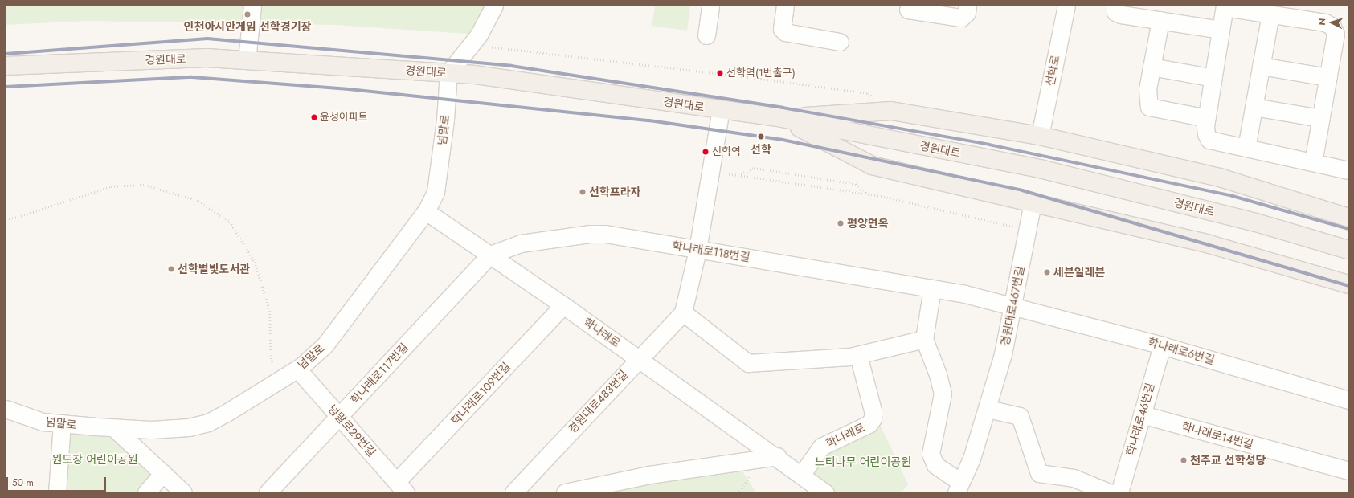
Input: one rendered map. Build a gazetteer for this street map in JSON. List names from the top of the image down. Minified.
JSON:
{"streets":{"main road":["경원대로"],"street":["선학로","넘말로","학나래로118번길","경원대로467번길","학나래로","학나래로6번길","학나래로117번길","학나래로109번길","경원대로483번길","학나래로46번길","넘말로29번길","학나래로14번길"]},"crossings":[["경원대로","넘말로"],["넘말로","학나래로"],["넘말로","넘말로29번길"],["학나래로118번길","경원대로467번길"],["학나래로118번길","학나래로"],["학나래로118번길","학나래로6번길"],["학나래로118번길","학나래로117번길"],["경원대로467번길","학나래로6번길"],["학나래로","학나래로117번길"],["학나래로","학나래로109번길"],["학나래로","경원대로483번길"],["학나래로6번길","학나래로46번길"],["학나래로117번길","넘말로29번길"],["학나래로109번길","넘말로29번길"],["학나래로46번길","학나래로14번길"]],"parks":["원도장 어린이공원","느티나무 어린이공원"],"places":["인천아시안게임 선학경기장","선학역(1번출구)","윤성아파트","선학","선학역","선학프라자","평양면옥","선학별빛도서관","세븐일레븐","천주교 선학성당"],"scale_bar":"50 m","north":"left"}
